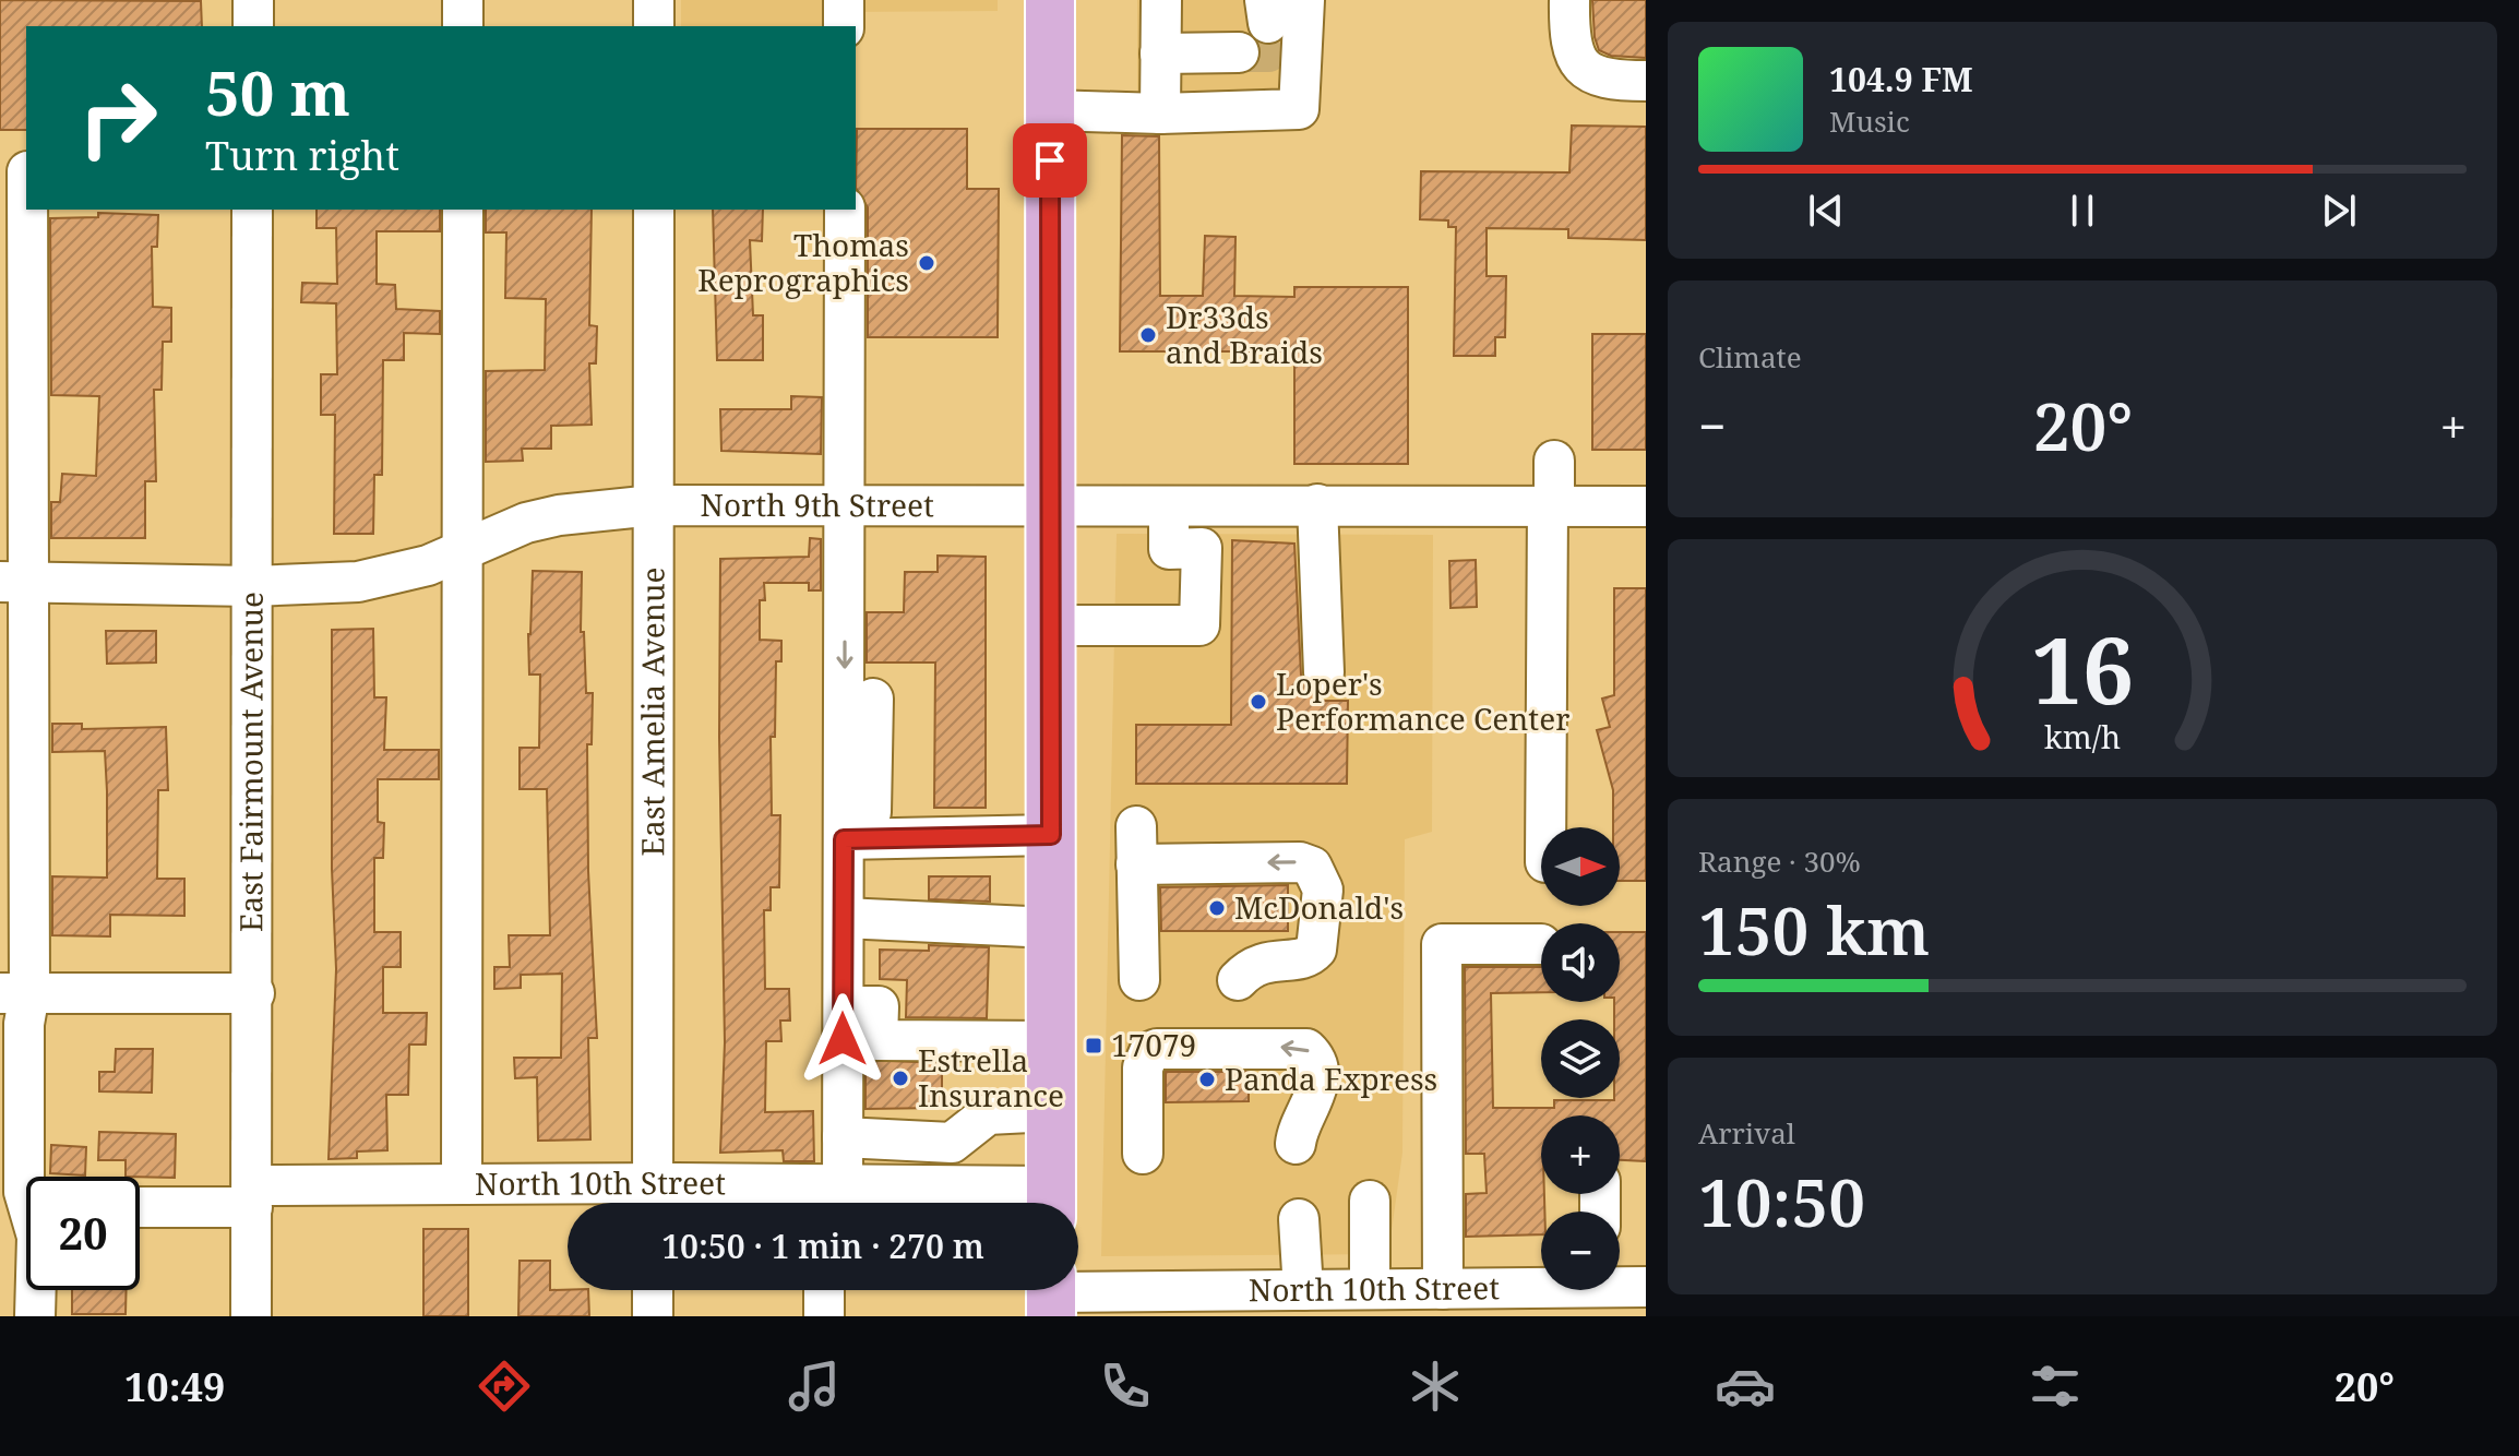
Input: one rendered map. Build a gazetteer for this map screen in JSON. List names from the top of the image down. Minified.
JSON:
{"streets":{"street":["North 9th Street","East Amelia Avenue","East Fairmount Avenue","North 10th Street"]},"crossings":[["North 9th Street","East Amelia Avenue"],["North 9th Street","East Fairmount Avenue"],["East Amelia Avenue","North 10th Street"],["East Fairmount Avenue","North 10th Street"]],"places":{"other":["Thomas Reprographics","Dr33ds and Braids","Loper's Performance Center","McDonald's","Estrella Insurance","Panda Express"],"transit":["17079"]},"north":"right","page":{"turn":["50 m","Turn right"],"song":["104.9 FM","Music"],"tile":["Climate",["Range · 30%","150 km"],["Arrival","10:50"]],"heat":["−","20°","+"],"map_buttons":["+","−"],"limit":"20","trip":"10:50 · 1 min · 270 m","tabs":["10:49","20°"],"gauge":["16","km/h"]}}
